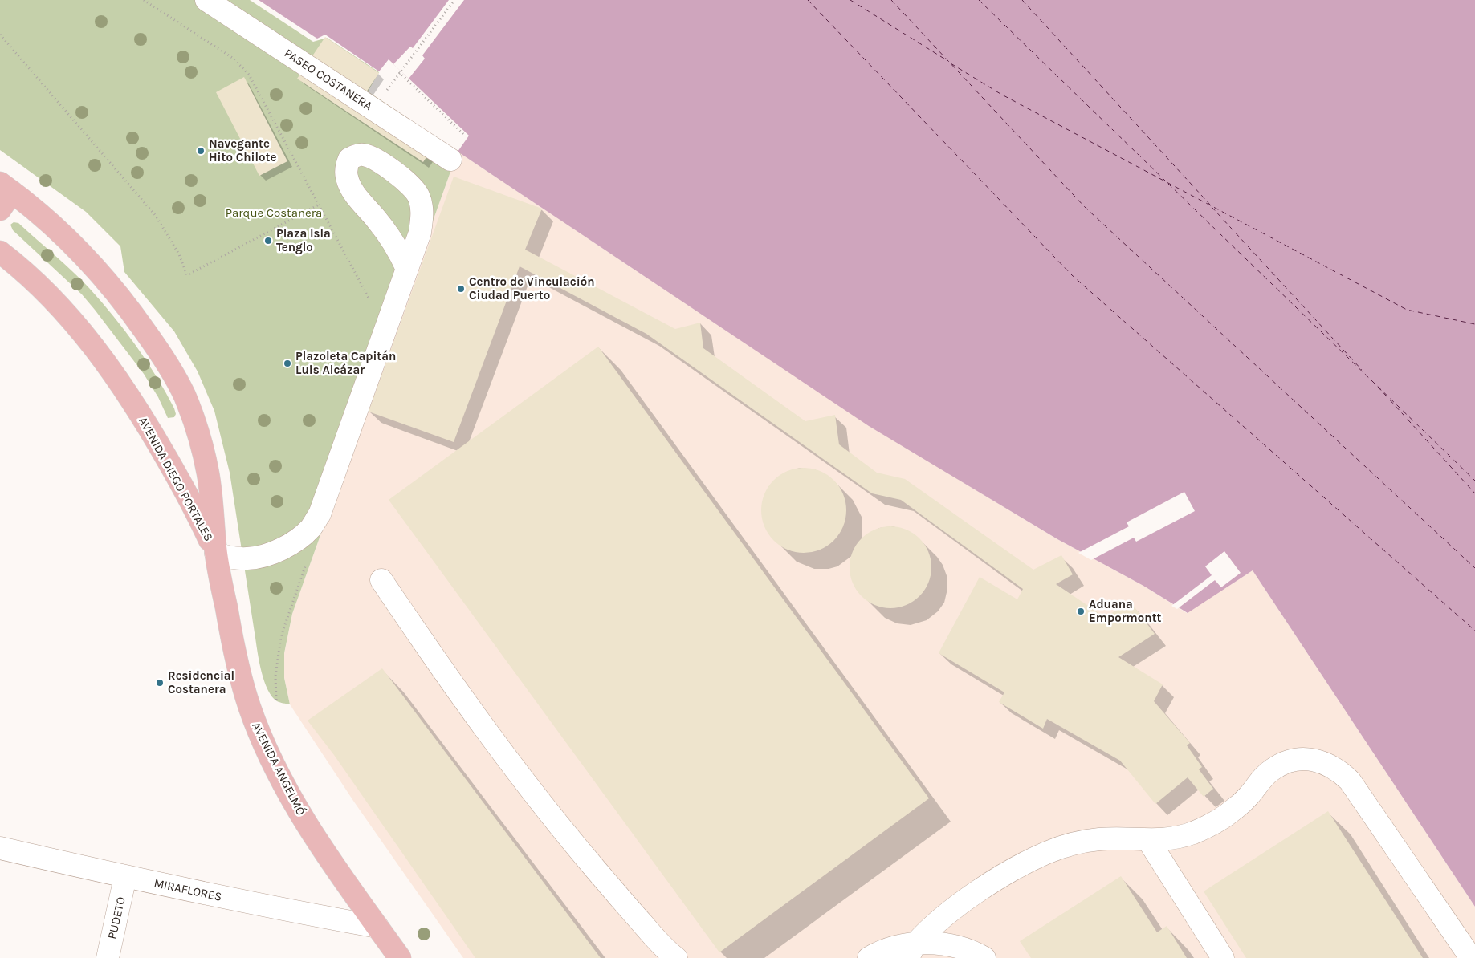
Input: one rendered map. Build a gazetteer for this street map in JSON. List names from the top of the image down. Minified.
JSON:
{"streets":{"main road":["AVENIDA DIEGO PORTALES","AVENIDA ANGELMÓ"],"street":["PASEO COSTANERA","MIRAFLORES","PUDETO"]},"crossings":[["AVENIDA DIEGO PORTALES","AVENIDA ANGELMÓ"],["AVENIDA ANGELMÓ","MIRAFLORES"],["MIRAFLORES","PUDETO"]],"parks":["Parque Costanera"],"places":["Navegante Hito Chilote","Plaza Isla Tenglo","Centro de Vinculación Ciudad Puerto","Plazoleta Capitán Luis Alcázar","Aduana Empormontt","Residencial Costanera"]}
